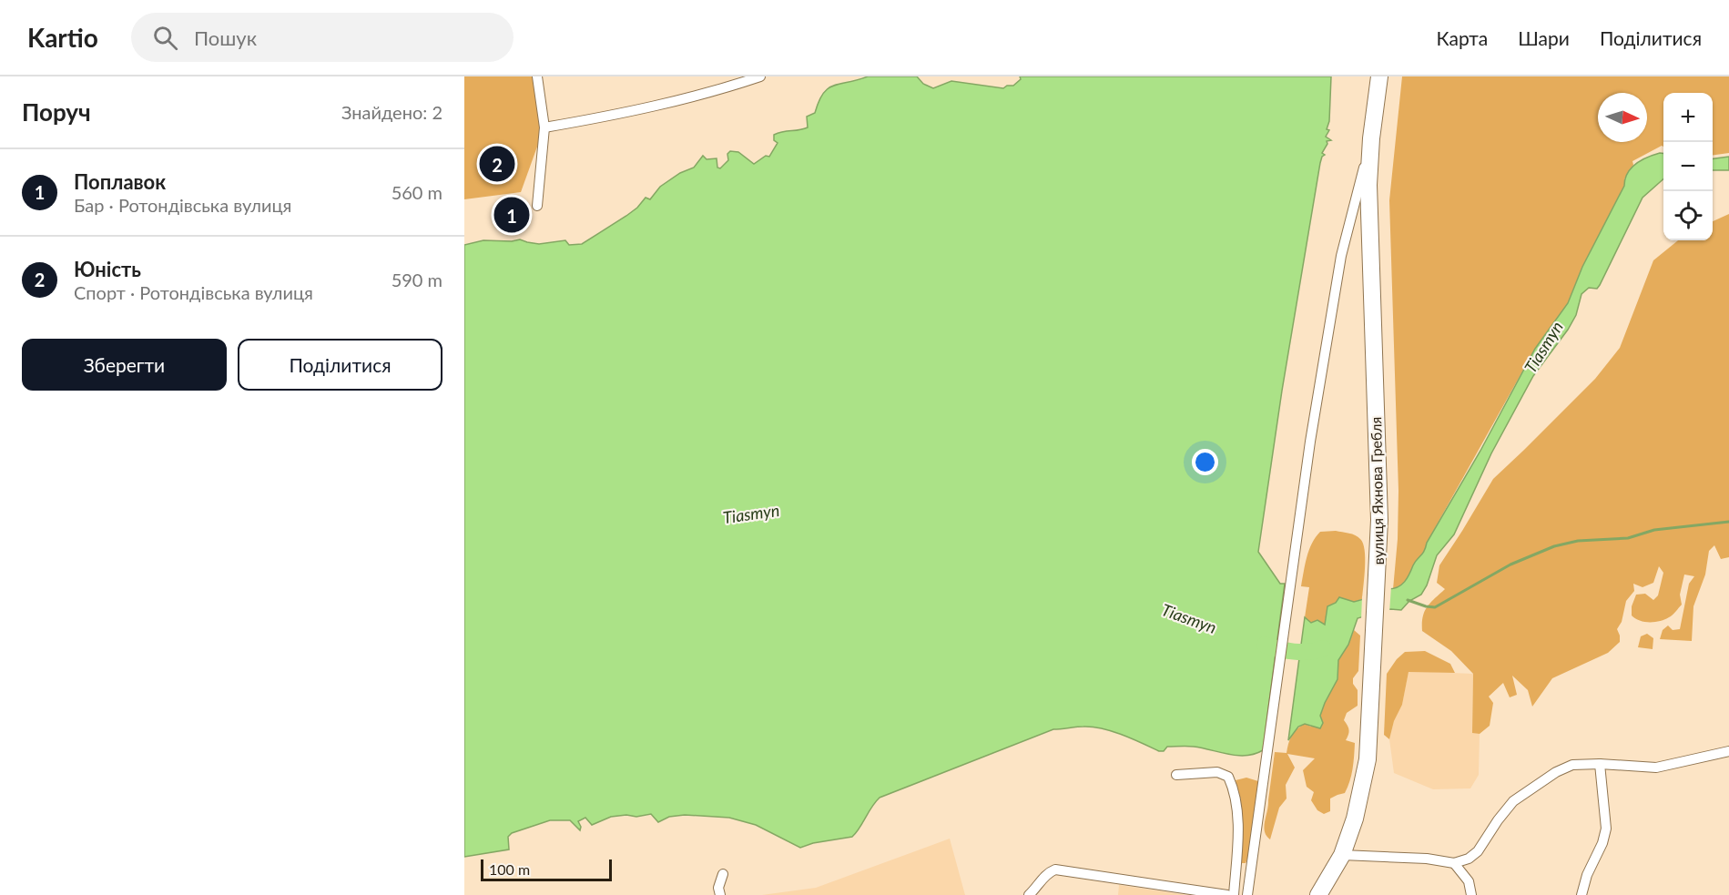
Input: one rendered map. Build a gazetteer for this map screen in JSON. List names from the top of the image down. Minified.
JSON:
{"streets":{"main road":["вулиця Яхнова Гребля"]},"water":["Tiasmyn"],"scale_bar":"100 m","north":"right","page":{"header":"Kartio","search":"Пошук","nav":["Карта","Шари","Поділитися"],"heading":["Поруч","Знайдено: 2"],"map_buttons":["+","−"],"pins":["2","1"],"list":[{"mark":"1","name":"Поплавок","note":"Бар · Ротондівська вулиця","value":"560 m"},{"mark":"2","name":"Юність","note":"Спорт · Ротондівська вулиця","value":"590 m"}],"buttons":["Зберегти","Поділитися"],"scale":"100 m"}}
